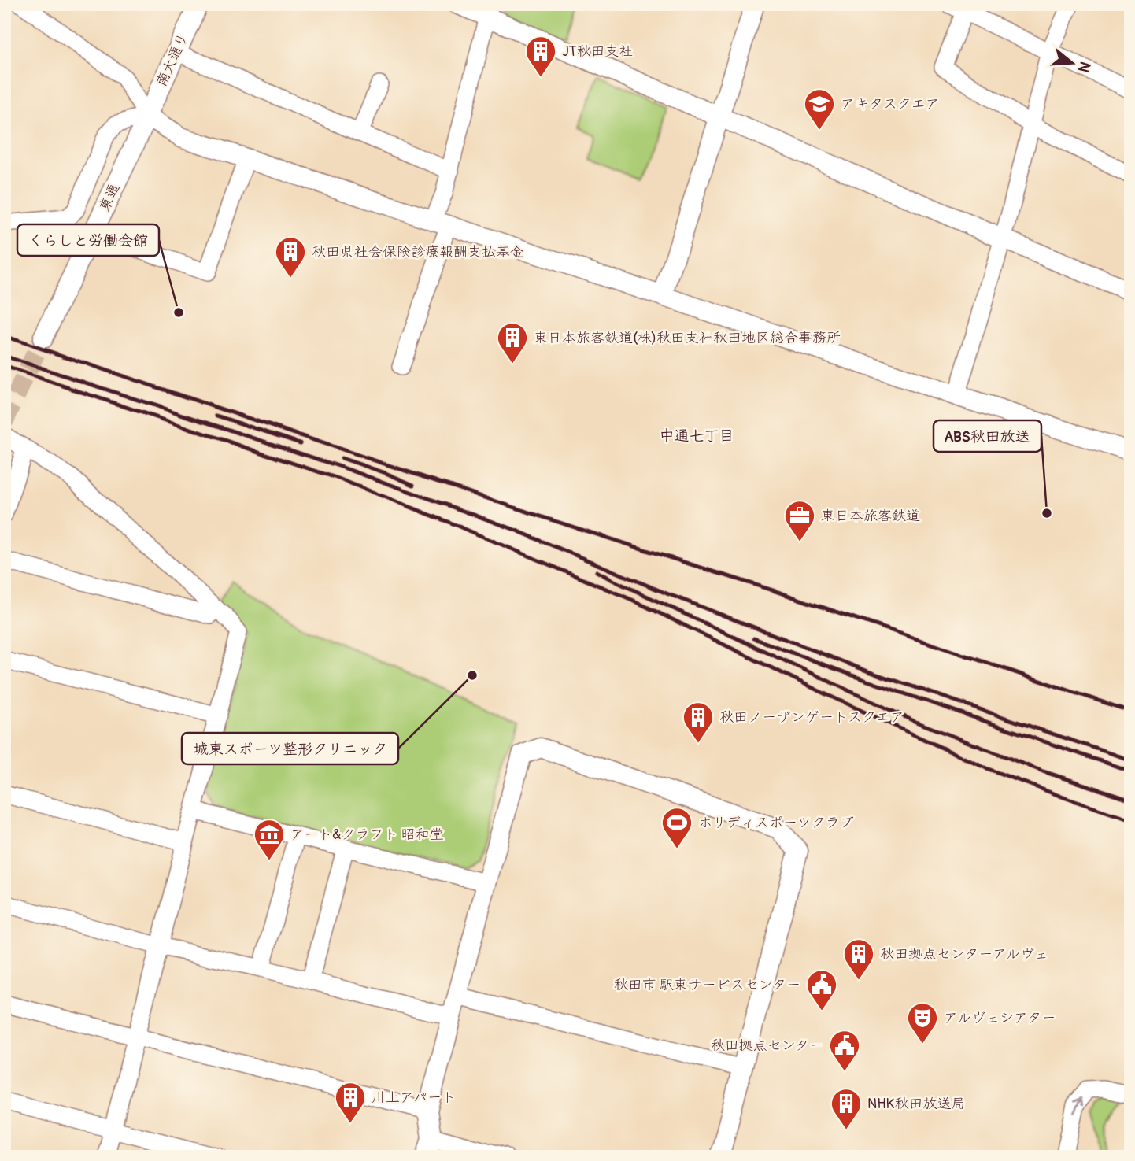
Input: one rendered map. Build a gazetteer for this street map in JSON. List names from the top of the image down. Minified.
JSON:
{"streets":{"street":["南大通り","東通"]},"crossings":[["南大通り","東通"]],"districts":["中通七丁目"],"places":{"building":["JT秋田支社","秋田県社会保険診療報酬支払基金","東日本旅客鉄道(株)秋田支社秋田地区総合事務所","秋田ノーザンゲートスクエア","秋田拠点センターアルヴェ","川上アパート","NHK秋田放送局"],"school or university":["アキタスクエア"],"other":["くらしと労働会館","ABS秋田放送","城東スポーツ整形クリニック"],"office":["東日本旅客鉄道"],"sports":["ホリディスポーツクラブ"],"museum":["アート&クラフト 昭和堂"],"public building":["秋田市 駅東サービスセンター","秋田拠点センター"],"theatre":["アルヴェシアター"]},"north":"right"}
